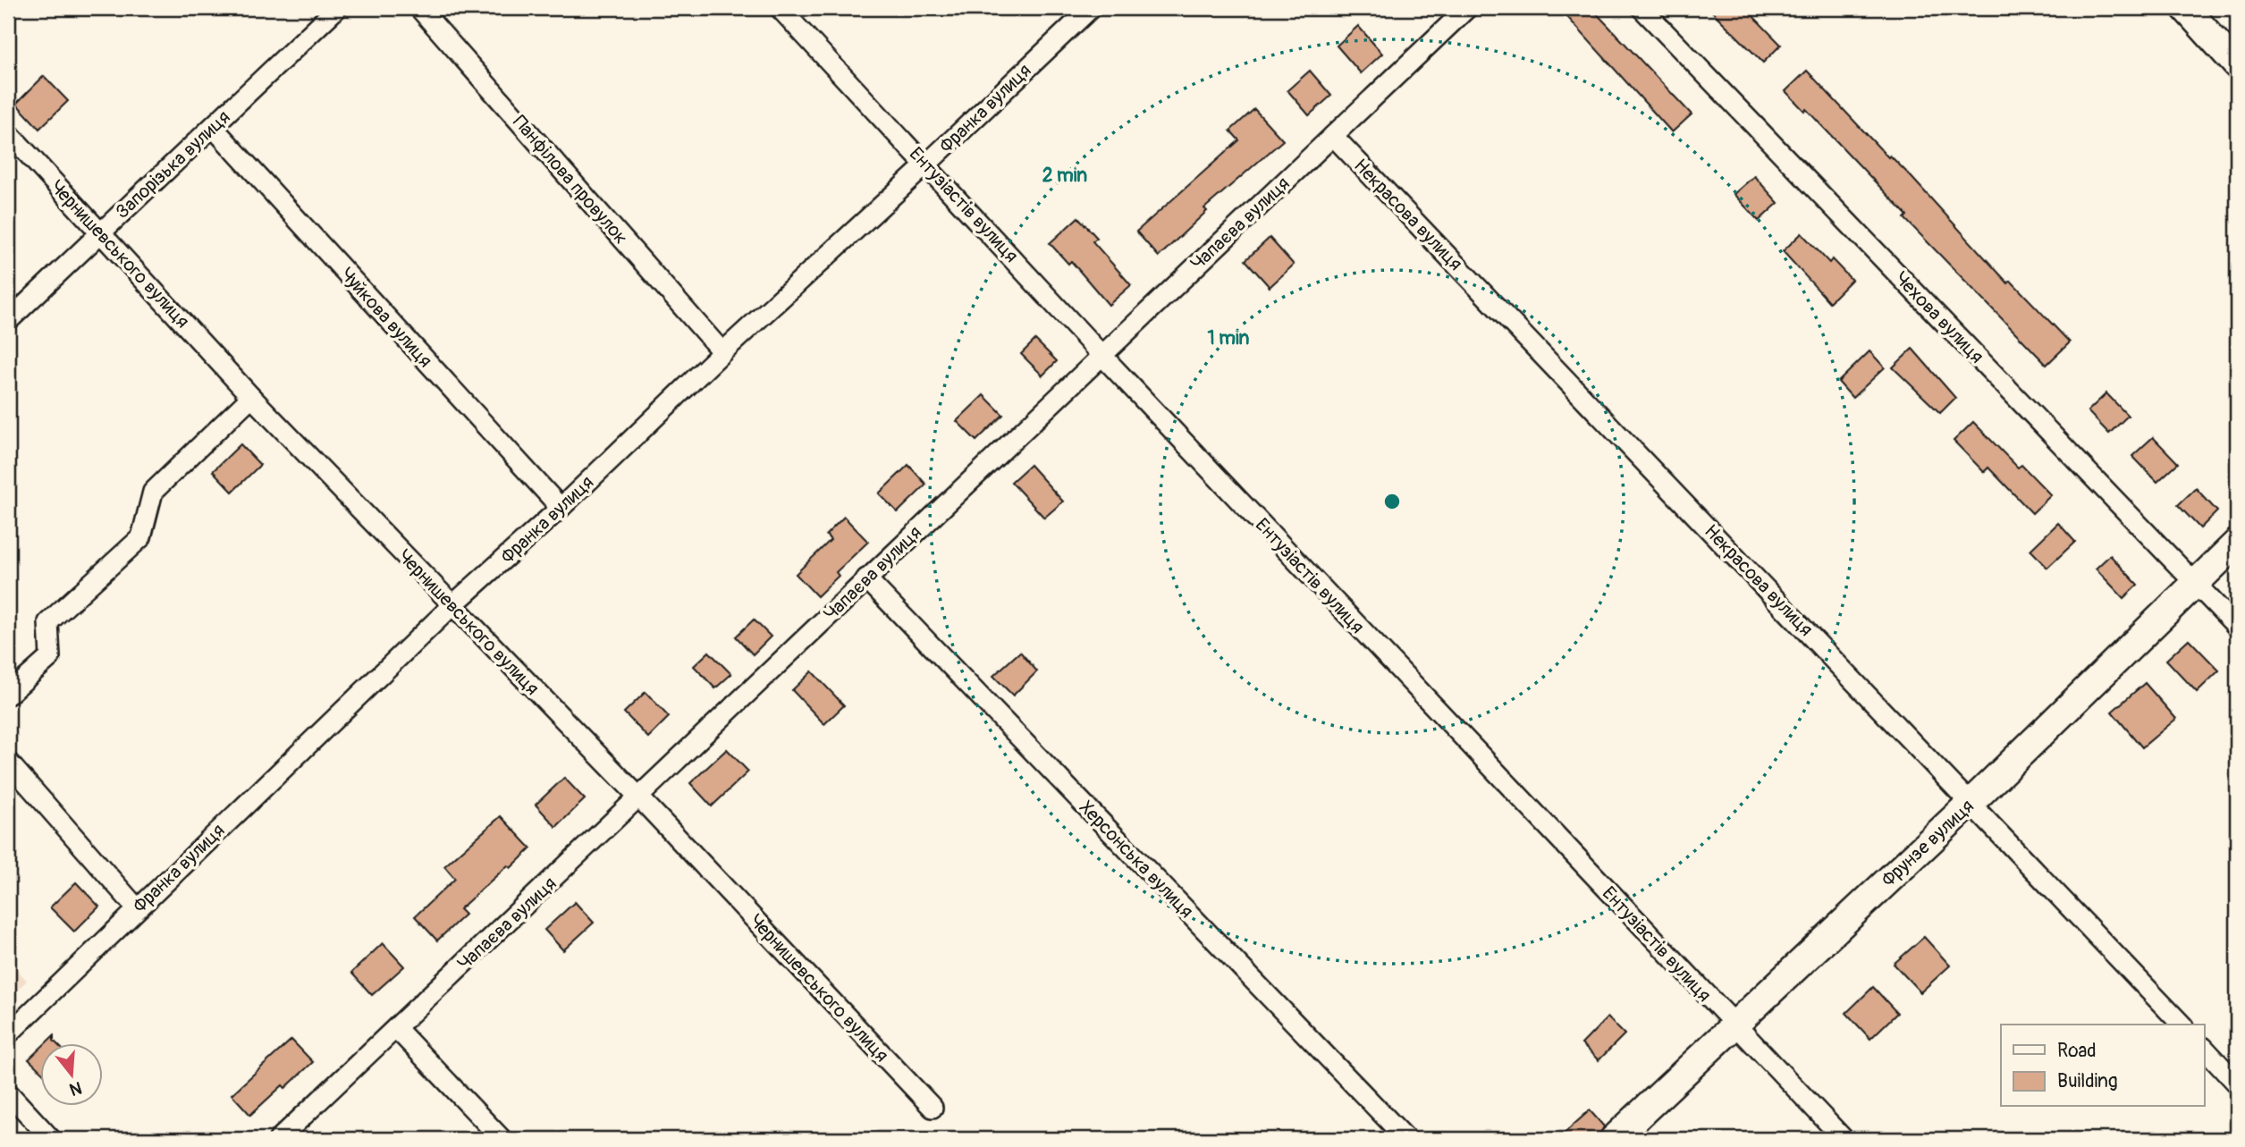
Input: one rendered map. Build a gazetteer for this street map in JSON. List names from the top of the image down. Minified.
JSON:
{"streets":{"street":["Франка вулиця","Запорізька вулиця","Панфілова провулок","Ентузіастів вулиця","Некрасова вулиця","Чапаєва вулиця","Чернишевського вулиця","Чуйкова вулиця","Чехова вулиця","Фрунзе вулиця","Херсонська вулиця"]},"crossings":[["Франка вулиця","Панфілова провулок"],["Франка вулиця","Ентузіастів вулиця"],["Франка вулиця","Чернишевського вулиця"],["Франка вулиця","Чуйкова вулиця"],["Запорізька вулиця","Чернишевського вулиця"],["Запорізька вулиця","Чуйкова вулиця"],["Ентузіастів вулиця","Чапаєва вулиця"],["Ентузіастів вулиця","Фрунзе вулиця"],["Некрасова вулиця","Чапаєва вулиця"],["Некрасова вулиця","Фрунзе вулиця"],["Чапаєва вулиця","Чернишевського вулиця"],["Чапаєва вулиця","Херсонська вулиця"],["Чехова вулиця","Фрунзе вулиця"]],"legend":["Road","Building"],"north":"bottom","rings":["2 min","1 min"]}
